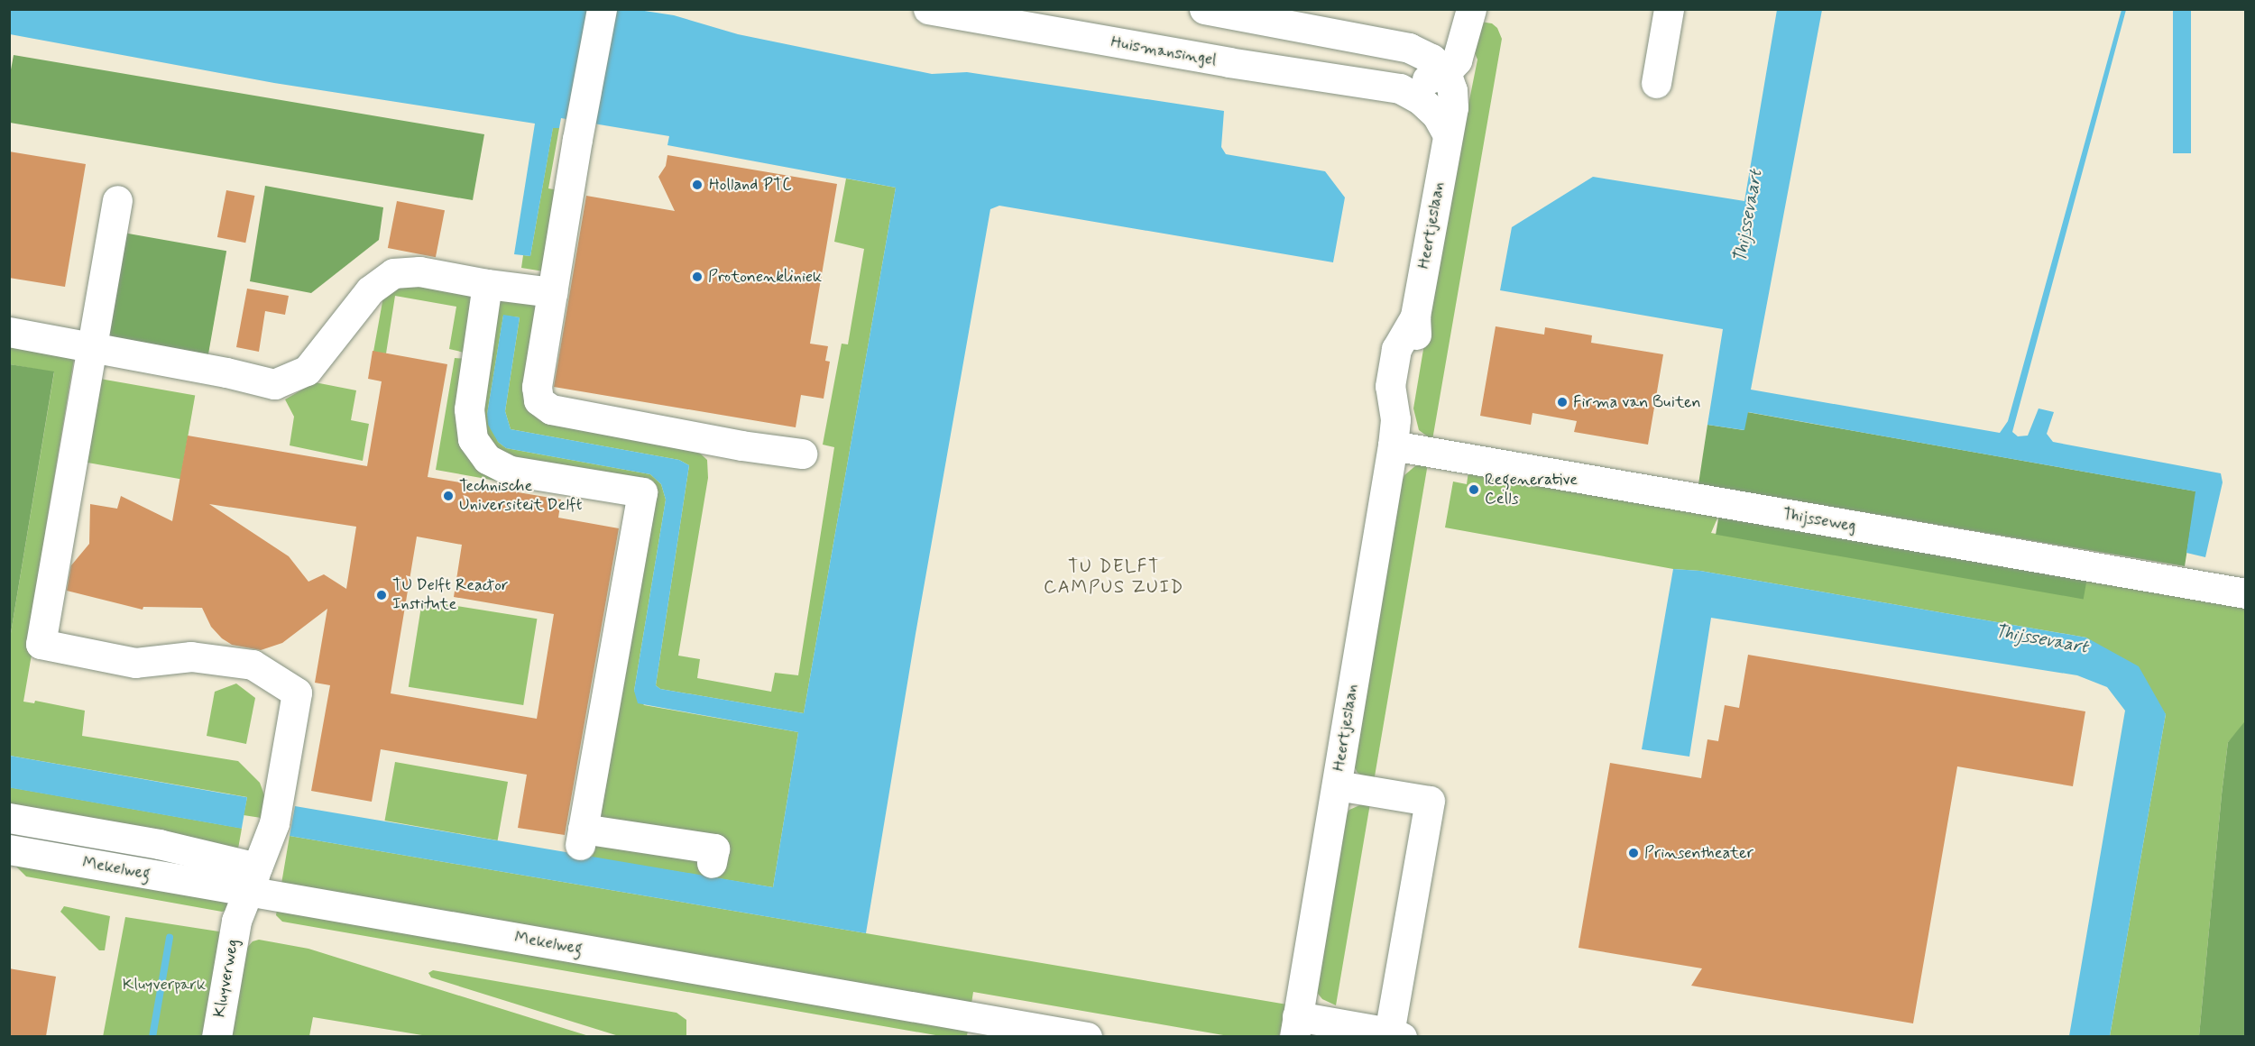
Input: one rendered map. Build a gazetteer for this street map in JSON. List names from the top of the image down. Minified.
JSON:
{"streets":{"street":["Huismansingel","Heertjeslaan","Thijsseweg","Mekelweg","Kluyverweg"]},"crossings":[["Heertjeslaan","Thijsseweg"],["Mekelweg","Kluyverweg"]],"districts":["TU DELFT CAMPUS ZUID"],"water":["Thijssevaart"],"parks":["Kluyverpark"],"places":["Holland PTC","Protonenkliniek","Firma van Buiten","Regenerative Cells","Technische Universiteit Delft","TU Delft Reactor Institute","Prinsentheater"]}
